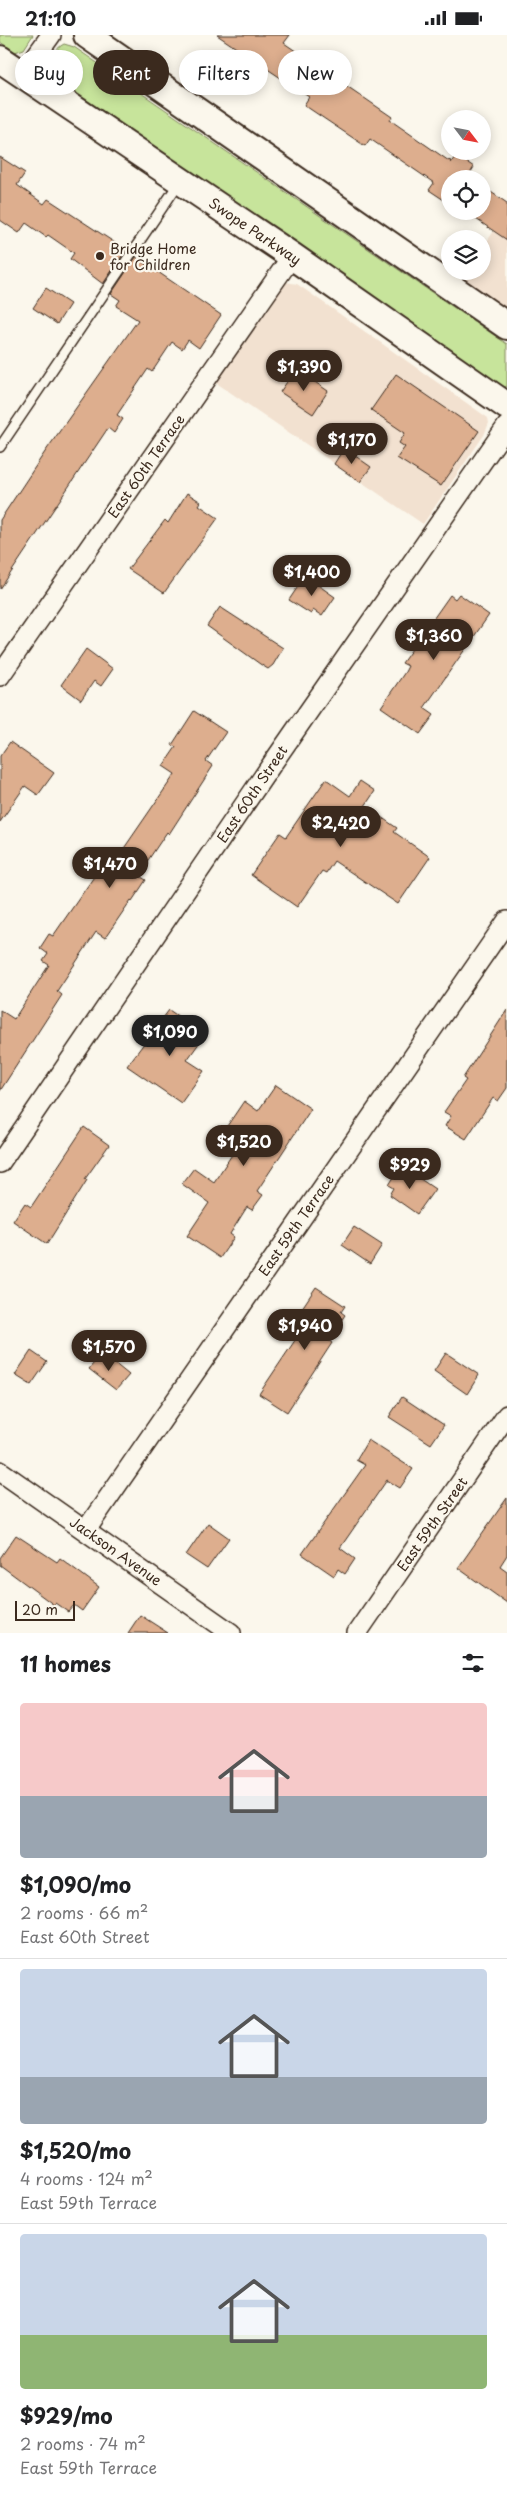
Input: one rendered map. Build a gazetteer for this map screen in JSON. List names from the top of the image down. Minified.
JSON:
{"streets":{"main road":["Swope Parkway"],"street":["East 60th Terrace","East 60th Street","East 59th Terrace","East 59th Street","Jackson Avenue"]},"crossings":[["Swope Parkway","East 60th Terrace"],["East 59th Terrace","Jackson Avenue"]],"places":["Bridge Home for Children"],"scale_bar":"20 m","north":"bottom right","page":{"status":"21:10","chip":["Buy","Rent","Filters","New"],"price":["$1,390","$1,170","$1,400","$1,360","$2,420","$1,470","$1,090","$1,520","$929","$1,940","$1,570"],"scale":"20 m","heading":"11 homes","list":[{"name":"$1,090/mo","note":"2 rooms · 66 m² · East 60th Street"},{"name":"$1,520/mo","note":"4 rooms · 124 m² · East 59th Terrace"},{"name":"$929/mo","note":"2 rooms · 74 m² · East 59th Terrace"}]}}
